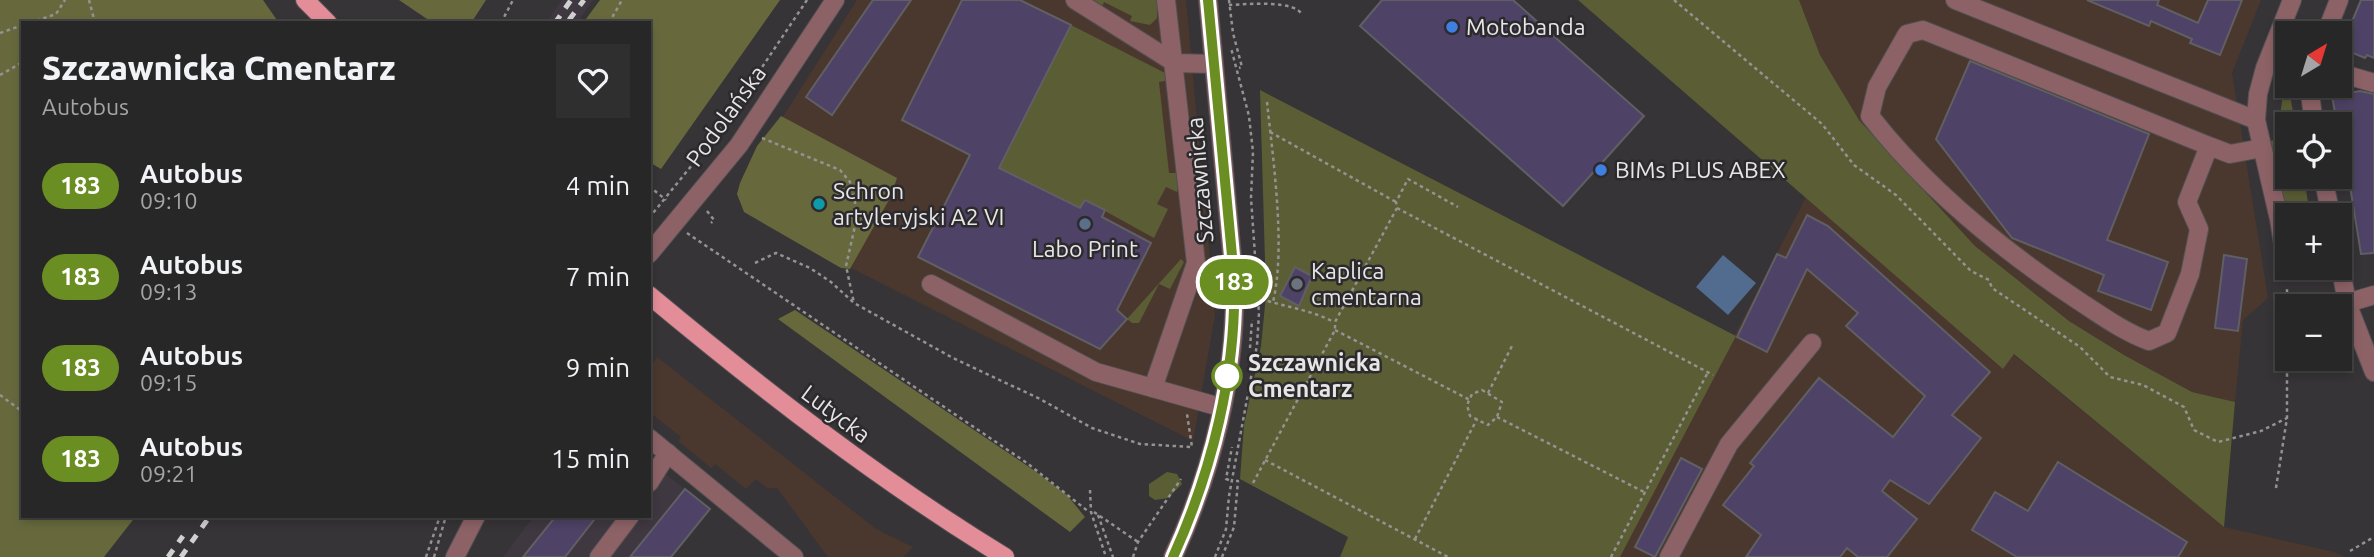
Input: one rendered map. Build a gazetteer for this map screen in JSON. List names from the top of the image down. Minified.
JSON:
{"streets":{"main road":["Lutycka"],"street":["Podolańska","Szczawnicka"]},"places":["Motobanda","BIMs PLUS ABEX","Schron artyleryjski A2 VI","Labo Print","Kaplica cmentarna","Szczawnicka Cmentarz"],"lines":["bus line 183"],"north":"top right","page":{"on_map":"183","map_buttons":["+","−"],"heading":["Szczawnicka Cmentarz","Autobus"],"list":[{"mark":"183","name":"Autobus","note":"09:10","value":"4 min"},{"mark":"183","name":"Autobus","note":"09:13","value":"7 min"},{"mark":"183","name":"Autobus","note":"09:15","value":"9 min"},{"mark":"183","name":"Autobus","note":"09:21","value":"15 min"}]}}
